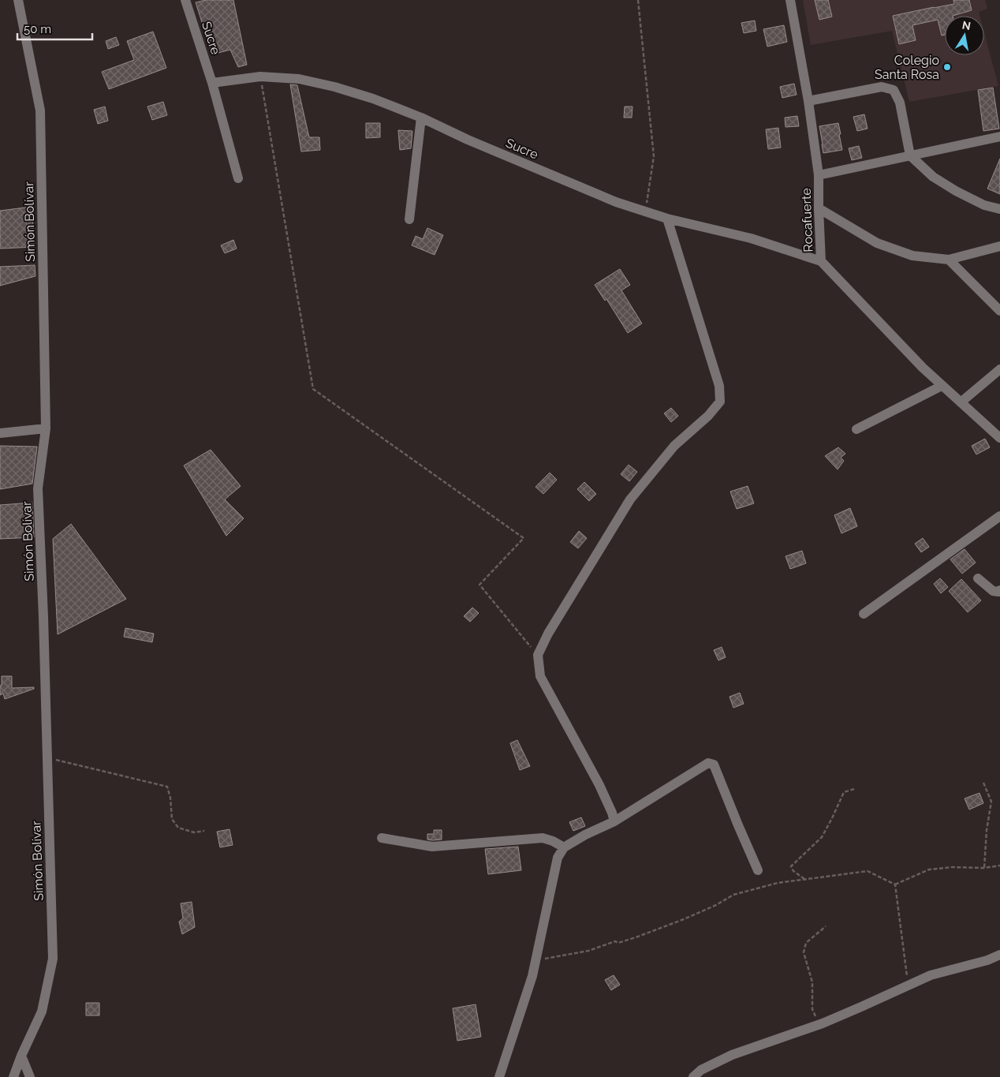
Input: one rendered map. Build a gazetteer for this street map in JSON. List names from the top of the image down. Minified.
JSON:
{"streets":{"street":["Sucre","Rocafuerte","Simón Bolívar"]},"crossings":[["Sucre","Rocafuerte"]],"places":["Colegio Santa Rosa"],"scale_bar":"50 m","north":"top"}
